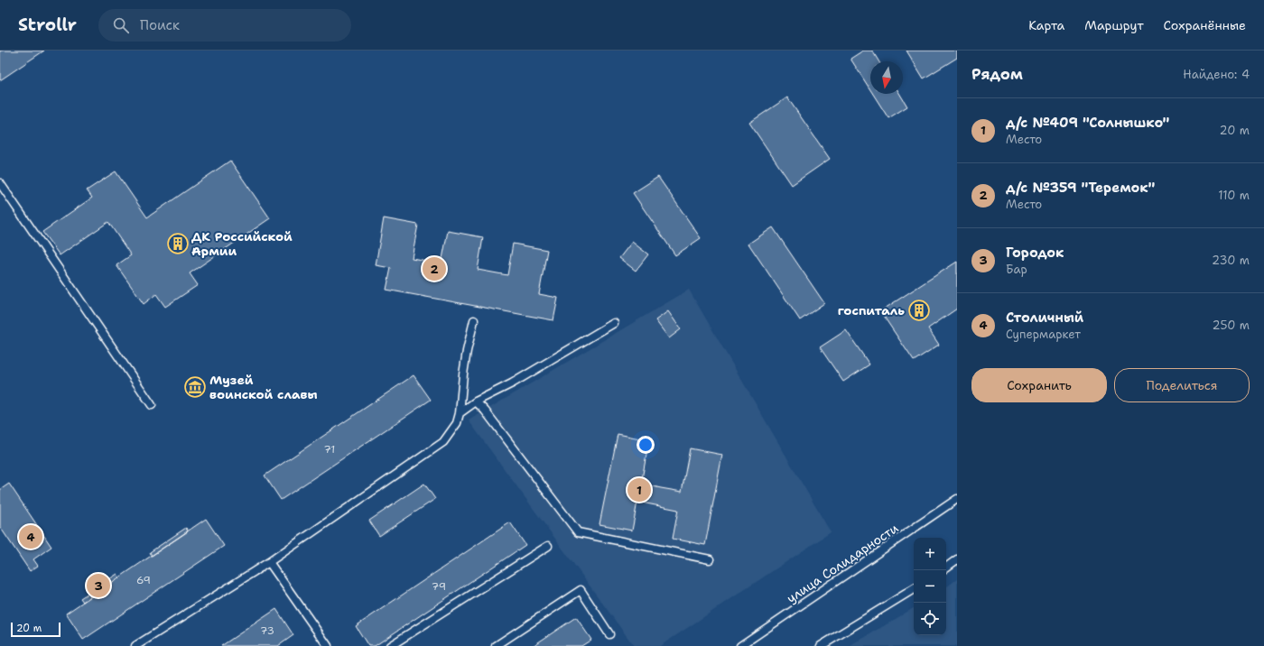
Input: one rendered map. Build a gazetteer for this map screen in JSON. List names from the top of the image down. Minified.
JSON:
{"streets":{"lane":["улица Солидарности"]},"places":{"building":["ДК Российской Армии","госпиталь"],"museum":["Музей воинской славы"]},"house_numbers":["71","69","79","73"],"scale_bar":"20 m","north":"bottom","page":{"header":"Strollr","search":"Поиск","nav":["Карта","Маршрут","Сохранённые"],"heading":["Рядом","Найдено: 4"],"list":[{"mark":"1","name":"д/с №409 \"Солнышко\"","note":"Место","value":"20 m"},{"mark":"2","name":"д/с №359 \"Теремок\"","note":"Место","value":"110 m"},{"mark":"3","name":"Городок","note":"Бар","value":"230 m"},{"mark":"4","name":"Столичный","note":"Супермаркет","value":"250 m"}],"pins":["2","1","4","3"],"buttons":["Сохранить","Поделиться"],"map_buttons":["+","−"],"scale":"20 m"}}
